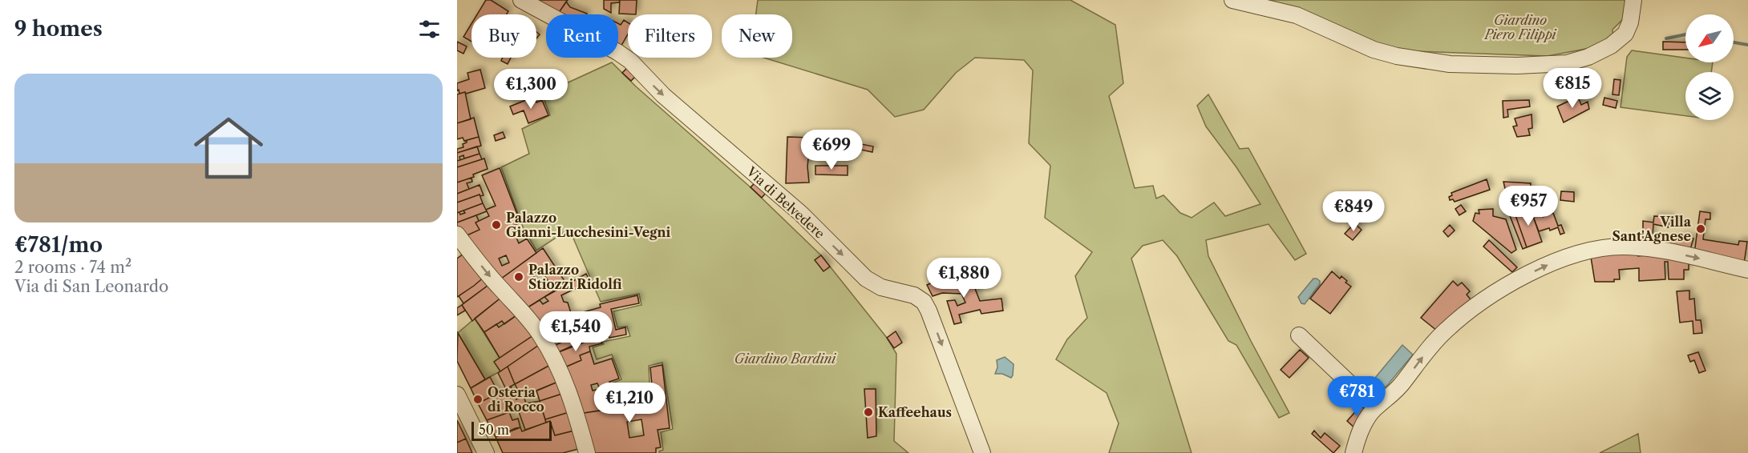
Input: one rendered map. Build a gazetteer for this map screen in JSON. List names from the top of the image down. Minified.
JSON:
{"streets":{"street":["Via di Belvedere"]},"one_way":["Via di Belvedere"],"parks":["Giardino Piero Filippi","Giardino Bardini"],"places":["Palazzo Gianni-Lucchesini-Vegni","Villa Sant'Agnese","Palazzo Stiozzi Ridolfi","Osteria di Rocco","Kaffeehaus"],"scale_bar":"50 m","north":"bottom left","page":{"heading":"9 homes","chip":["Buy","Rent","Filters","New"],"list":[{"name":"€781/mo","note":"2 rooms · 74 m² · Via di San Leonardo"}],"price":["€815","€1,300","€699","€957","€849","€1,880","€1,540","€781","€1,210"],"scale":"50 m"}}
